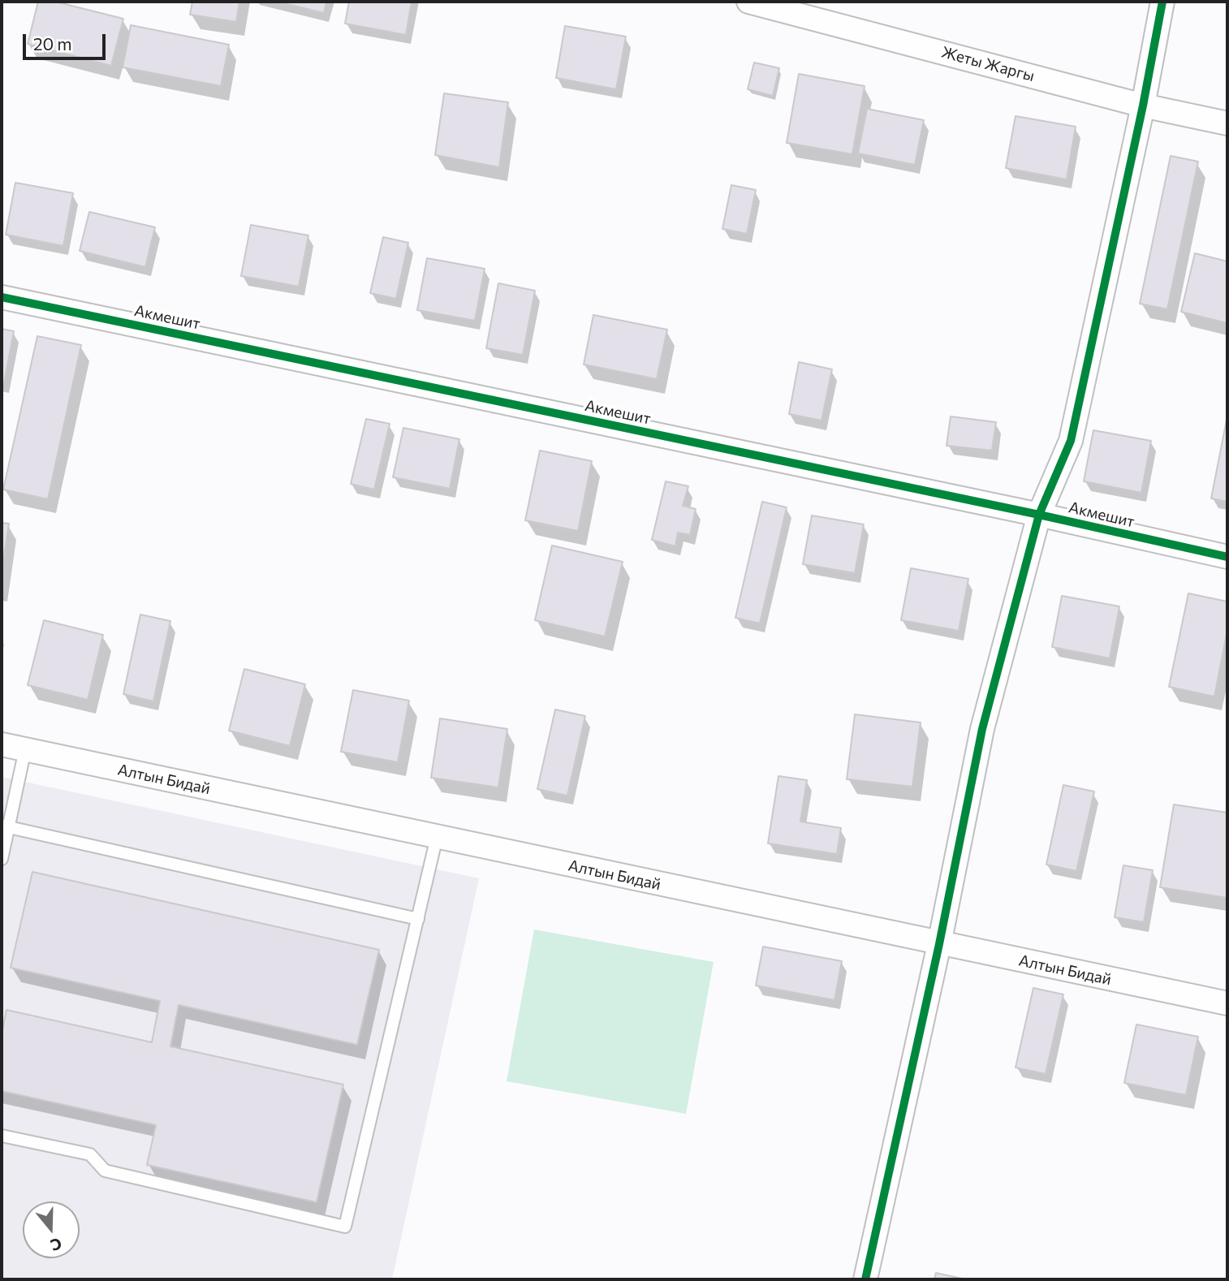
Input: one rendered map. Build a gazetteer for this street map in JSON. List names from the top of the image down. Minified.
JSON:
{"streets":{"street":["Жеты Жаргы","Акмешит","Алтын Бидай"]},"scale_bar":"20 m","north":"bottom"}
